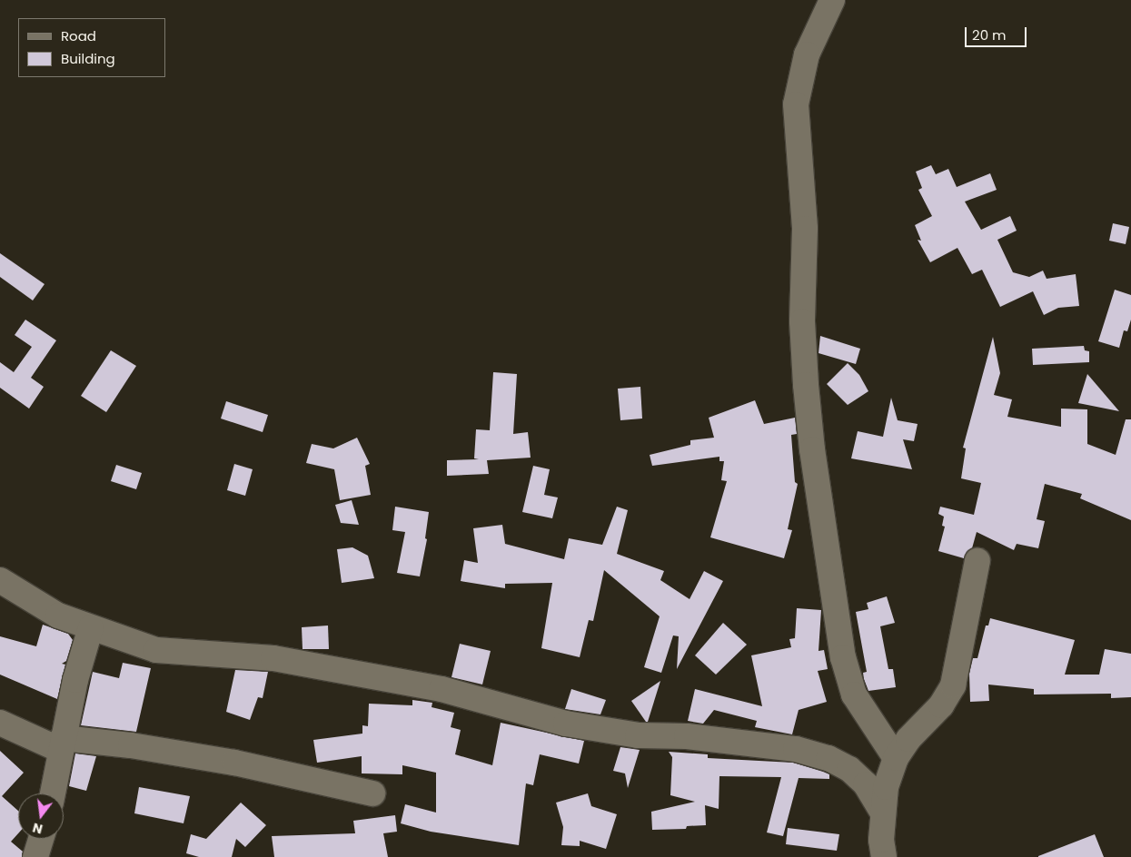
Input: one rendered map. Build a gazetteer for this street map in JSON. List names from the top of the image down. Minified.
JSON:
{"legend":["Road","Building"],"scale_bar":"20 m","north":"bottom"}
